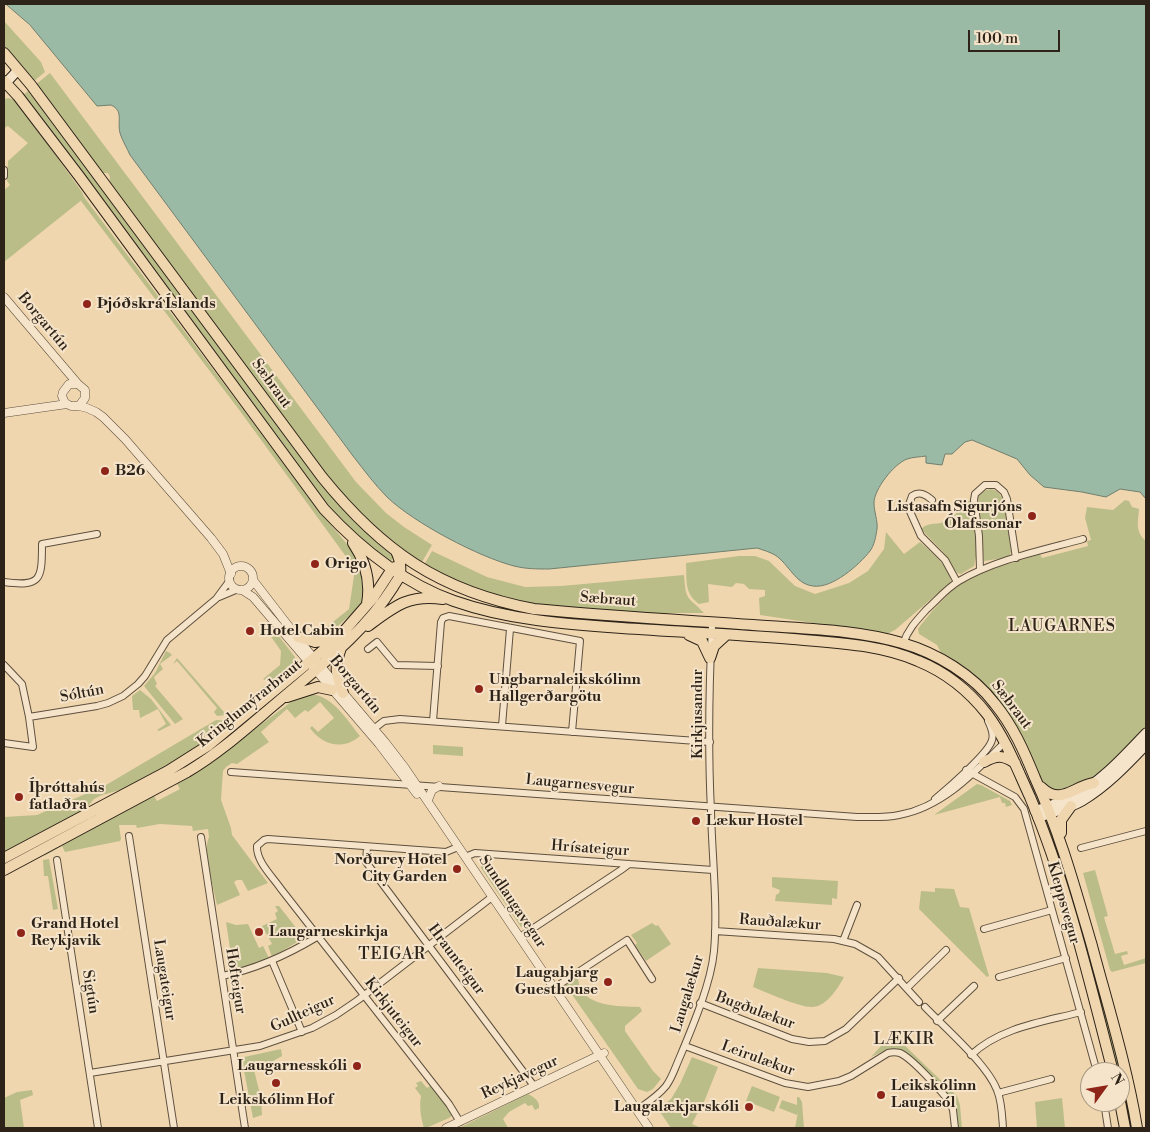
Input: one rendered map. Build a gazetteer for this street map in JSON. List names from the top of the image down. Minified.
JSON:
{"streets":{"main road":["Sæbraut","Kringlumýrarbraut"],"street":["Borgartún","Sóltún","Kirkjusandur","Laugarnesvegur","Hrísateigur","Sundlaugavegur","Kleppsvegur","Rauðalækur","Hraunteigur","Laugateigur","Hofteigur","Sigtún","Laugalækur","Bugðulækur","Kirkjuteigur","Gullteigur","Leirulækur","Reykjavegur"]},"crossings":[["Borgartún","Sóltún"],["Borgartún","Kringlumýrarbraut"],["Borgartún","Laugarnesvegur"],["Borgartún","Sundlaugavegur"],["Sæbraut","Kringlumýrarbraut"],["Sæbraut","Kirkjusandur"],["Sæbraut","Laugarnesvegur"],["Kirkjusandur","Laugarnesvegur"],["Kirkjusandur","Laugalækur"],["Laugarnesvegur","Sundlaugavegur"],["Laugarnesvegur","Kleppsvegur"],["Laugarnesvegur","Laugalækur"],["Hrísateigur","Sundlaugavegur"],["Hrísateigur","Laugalækur"],["Sundlaugavegur","Laugalækur"],["Sundlaugavegur","Gullteigur"],["Sundlaugavegur","Reykjavegur"],["Rauðalækur","Laugalækur"],["Rauðalækur","Bugðulækur"],["Hraunteigur","Kirkjuteigur"],["Hraunteigur","Gullteigur"],["Hraunteigur","Reykjavegur"],["Laugateigur","Gullteigur"],["Hofteigur","Gullteigur"],["Sigtún","Gullteigur"],["Laugalækur","Bugðulækur"],["Laugalækur","Leirulækur"],["Kirkjuteigur","Gullteigur"],["Kirkjuteigur","Reykjavegur"]],"districts":["LAUGARNES","TEIGAR","LÆKIR"],"places":["Þjóðskrá Íslands","B26","Listasafn Sigurjóns Ólafssonar","Origo","Hotel Cabin","Ungbarnaleikskólinn Hallgerðargötu","Íþróttahús fatlaðra","Lækur Hostel","Norðurey Hotel City Garden","Laugarneskirkja","Grand Hotel Reykjavik","Laugabjarg Guesthouse","Laugarnesskóli","Leikskólinn Hof","Leikskólinn Laugasól","Laugalækjarskóli"],"scale_bar":"100 m","north":"top right"}
